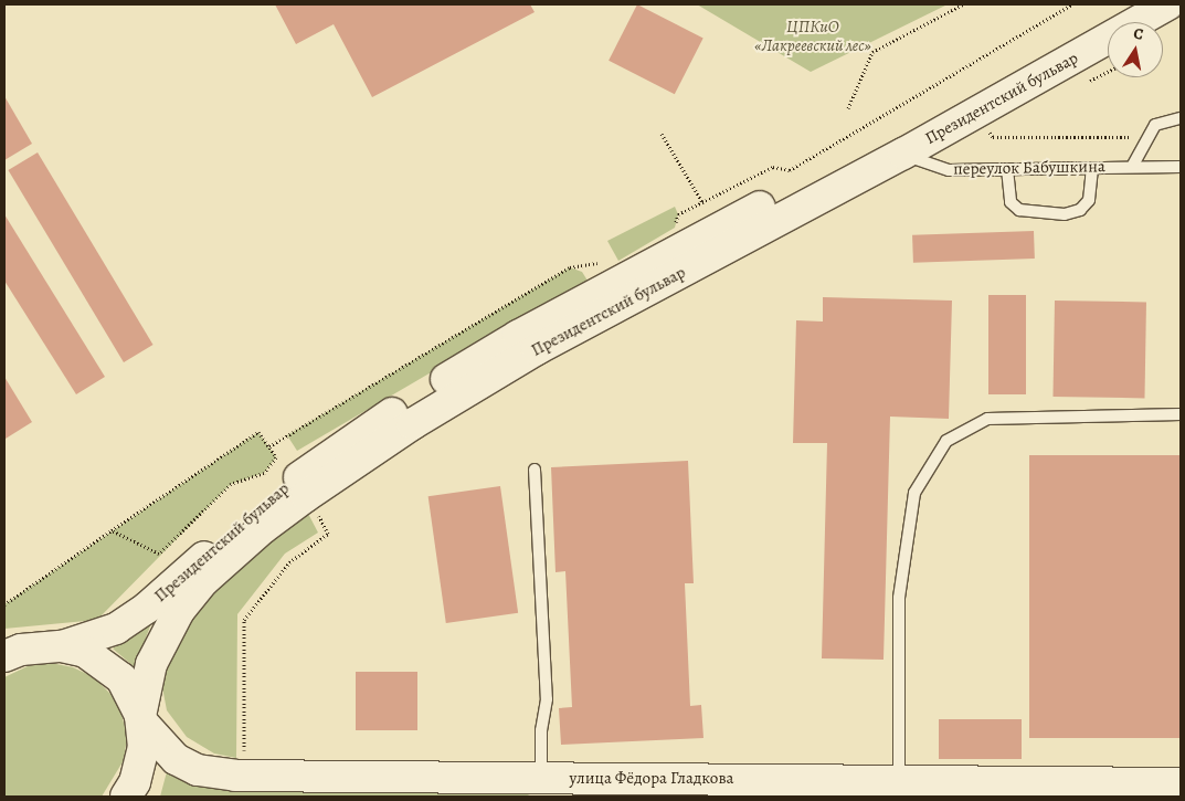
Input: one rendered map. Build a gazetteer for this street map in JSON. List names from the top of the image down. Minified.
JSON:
{"streets":{"main road":["Президентский бульвар","улица Фёдора Гладкова"],"lane":["переулок Бабушкина"]},"crossings":[["Президентский бульвар","переулок Бабушкина"],["Президентский бульвар","улица Фёдора Гладкова"]],"parks":["ЦПКиО «Лакреевский лес»"],"north":"top"}
